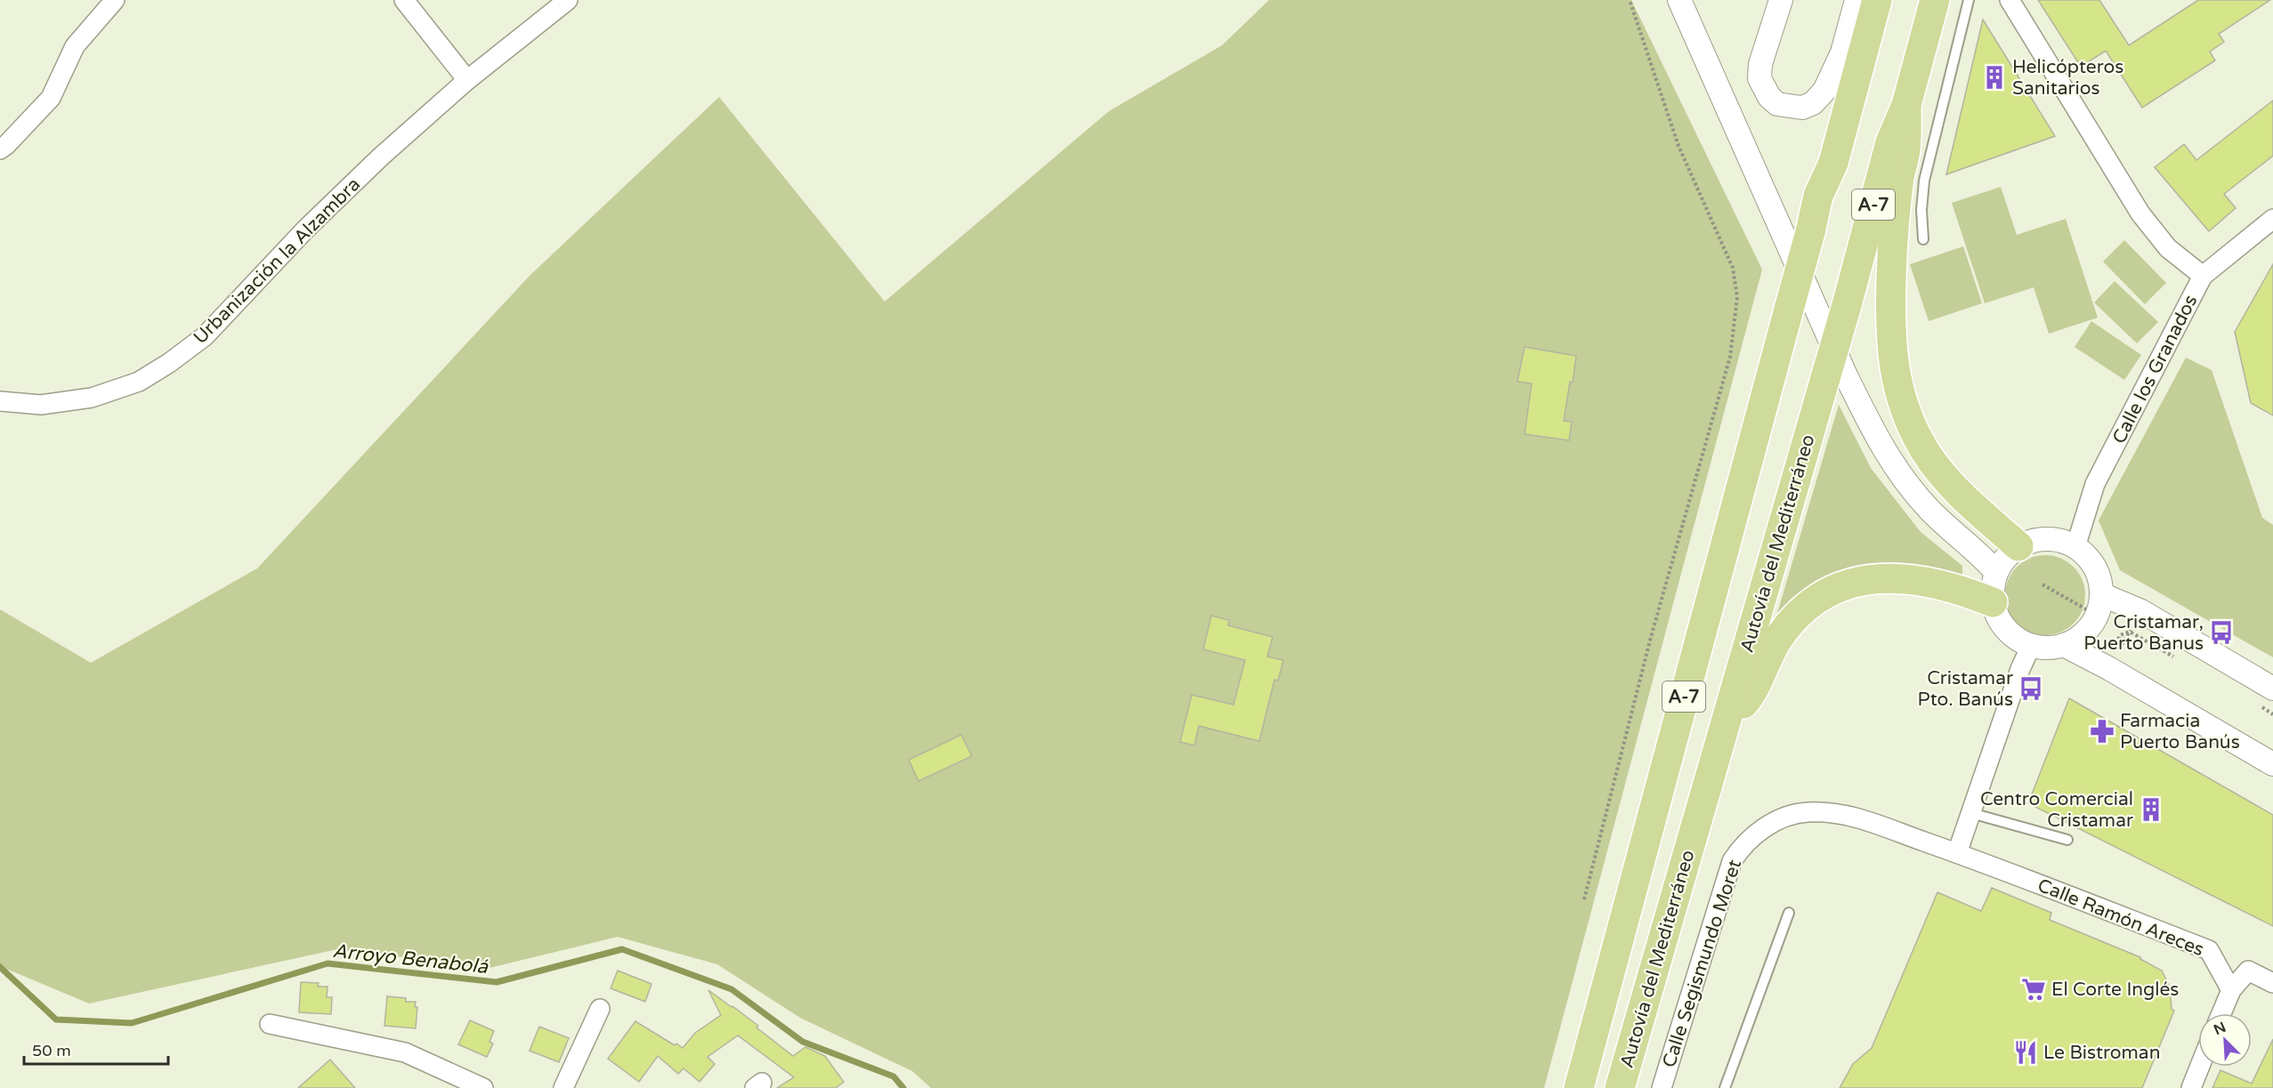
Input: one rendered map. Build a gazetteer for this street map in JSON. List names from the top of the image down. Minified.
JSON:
{"streets":{"highway":["A-7","Autovía del Mediterráneo"],"street":["Urbanización la Alzambra","Calle los Granados","Calle Ramón Areces","Calle Segismundo Moret"]},"crossings":[["Calle Ramón Areces","Calle Segismundo Moret"]],"water":["Arroyo Benabolá"],"places":{"building":["Helicópteros Sanitarios","Centro Comercial Cristamar"],"bus stop":["Cristamar, Puerto Banus","Cristamar Pto. Banús"],"pharmacy":["Farmacia Puerto Banús"],"supermarket":["El Corte Inglés"],"restaurant":["Le Bistroman"]},"scale_bar":"50 m","north":"top left"}
